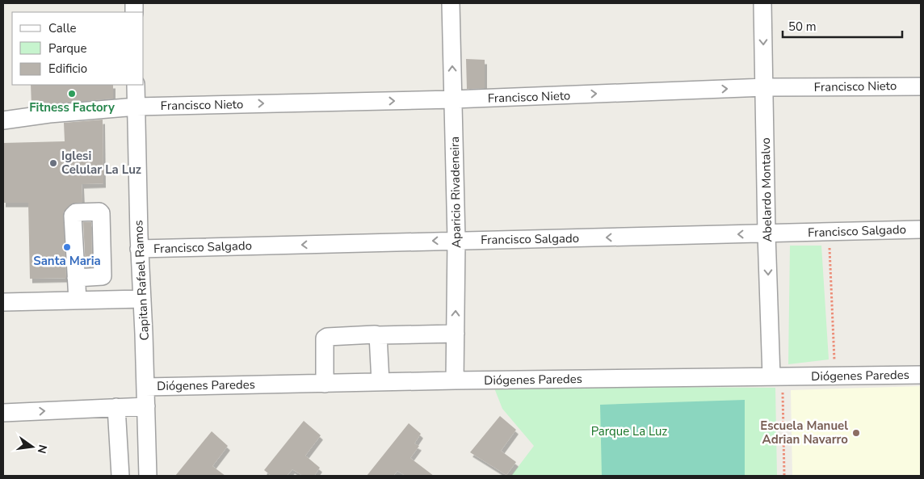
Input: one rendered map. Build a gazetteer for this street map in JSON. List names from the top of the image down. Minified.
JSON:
{"streets":{"street":["Francisco Nieto","Abelardo Montalvo","Aparicio Rivadeneira","Francisco Salgado","Capitan Rafael Ramos","Diógenes Paredes"]},"crossings":[["Francisco Nieto","Abelardo Montalvo"],["Francisco Nieto","Aparicio Rivadeneira"],["Francisco Nieto","Capitan Rafael Ramos"],["Abelardo Montalvo","Francisco Salgado"],["Abelardo Montalvo","Diógenes Paredes"],["Aparicio Rivadeneira","Francisco Salgado"],["Aparicio Rivadeneira","Diógenes Paredes"],["Francisco Salgado","Capitan Rafael Ramos"],["Capitan Rafael Ramos","Diógenes Paredes"]],"one_way":["Francisco Nieto","Abelardo Montalvo","Aparicio Rivadeneira","Francisco Salgado"],"parks":["Parque La Luz"],"places":["Fitness Factory","Iglesi Celular La Luz","Santa Maria","Escuela Manuel Adrian Navarro"],"legend":["Calle","Parque","Edificio"],"scale_bar":"50 m","north":"right"}
